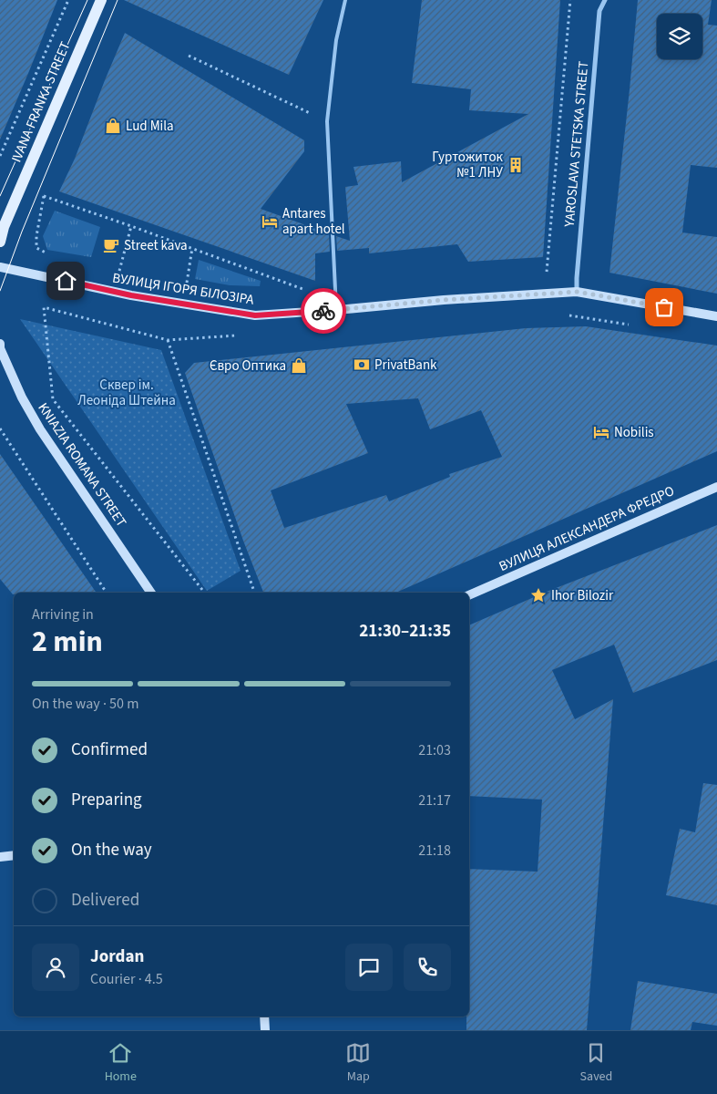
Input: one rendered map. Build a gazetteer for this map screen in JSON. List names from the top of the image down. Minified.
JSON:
{"streets":{"main road":["IVANA FRANKA STREET"],"street":["YAROSLAVA STETSKA STREET","ВУЛИЦЯ ІГОРЯ БІЛОЗІРА","KNIAZIA ROMANA STREET","ВУЛИЦЯ АЛЕКСАНДЕРА ФРЕДРО"]},"crossings":[["YAROSLAVA STETSKA STREET","ВУЛИЦЯ ІГОРЯ БІЛОЗІРА"]],"parks":["Сквер ім. Леоніда Штейна"],"places":{"shop":["Lud Mila","Євро Оптика"],"building":["Гуртожиток №1 ЛНУ"],"hotel":["Antares apart hotel","Nobilis"],"cafe":["Street kava"],"bank":["PrivatBank"],"place":["Ihor Bilozir"]},"page":{"heading":["2 min","Arriving in","21:30–21:35"],"panel":["Jordan","Courier · 4.5"],"bar":"On the way · 50 m","list":[["Confirmed","21:03"],["Preparing","21:17"],["On the way","21:18"],"Delivered"],"tabs":["Home","Map","Saved"]}}
